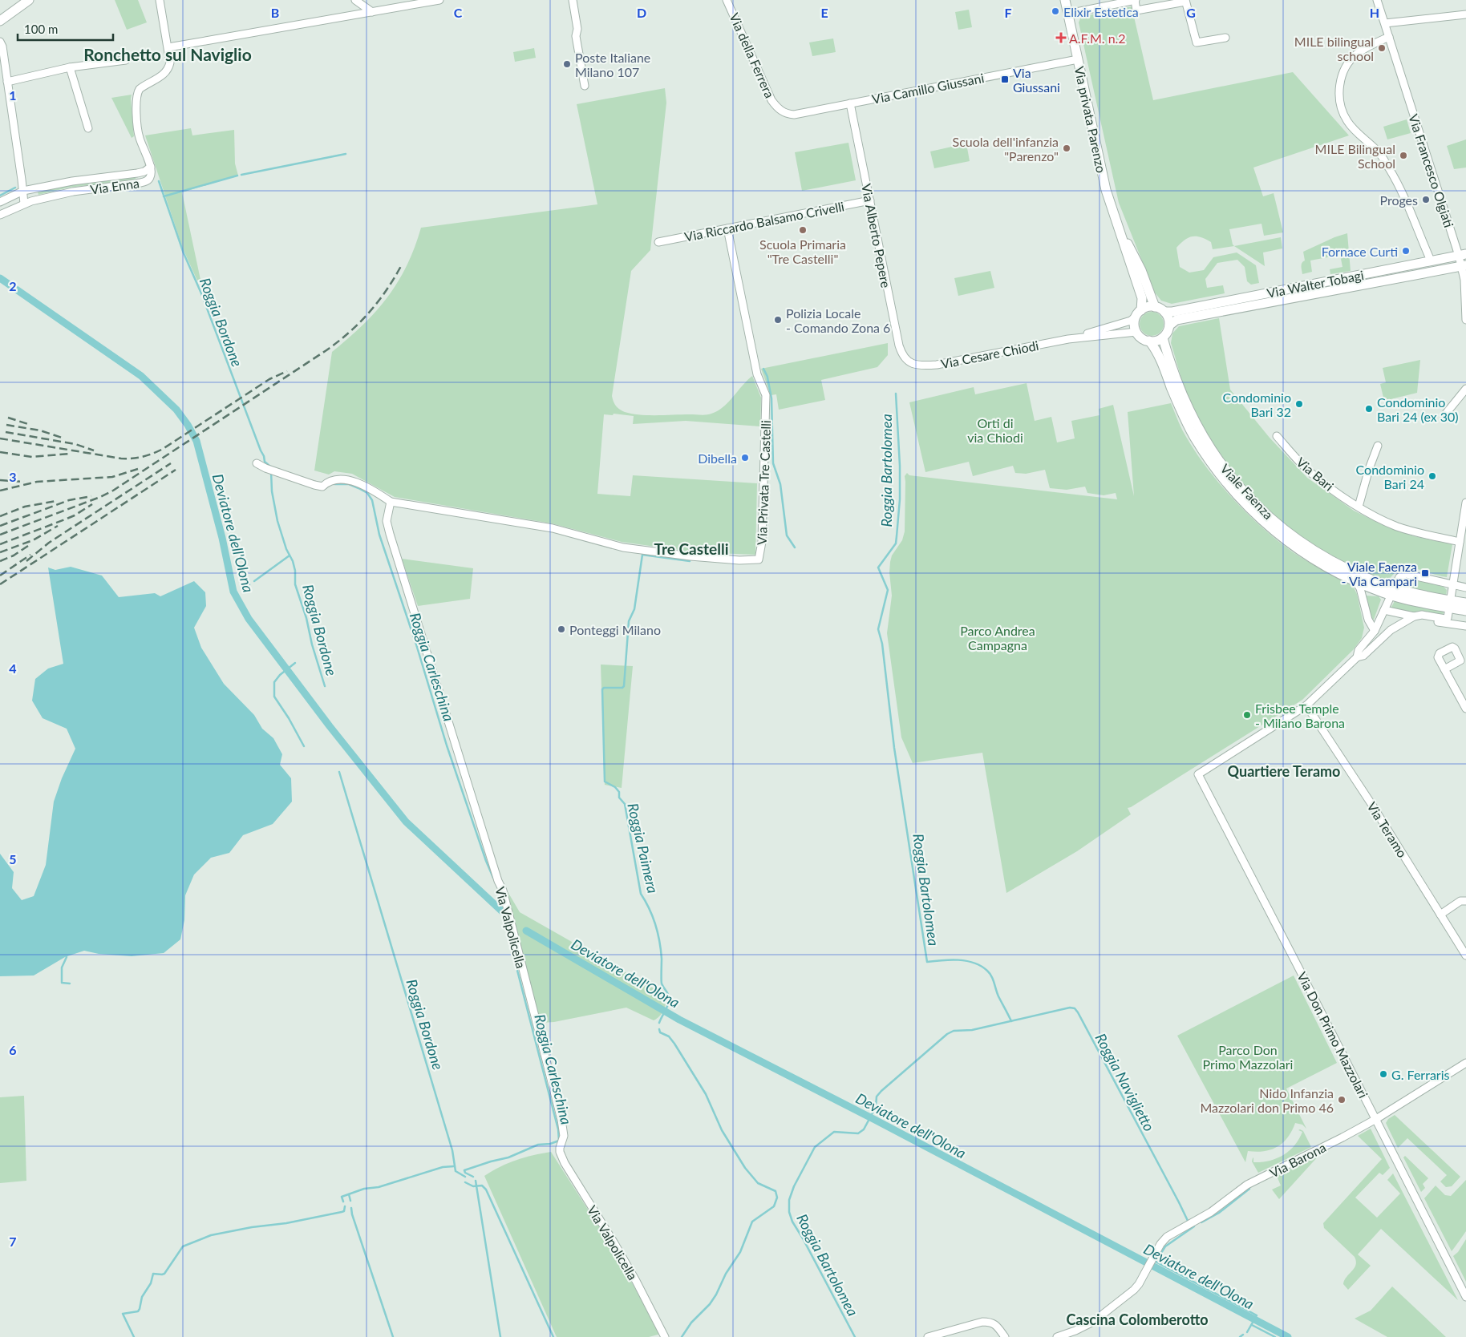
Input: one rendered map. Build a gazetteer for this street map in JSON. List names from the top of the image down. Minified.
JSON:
{"streets":{"street":["Via della Ferrera","Via Camillo Giussani","Via privata Parenzo","Via Francesco Olgiati","Via Enna","Via Riccardo Balsamo Crivelli","Via Alberto Pepere","Via Walter Tobagi","Via Cesare Chiodi","Via Bari","Via Privata Tre Castelli","Viale Faenza","Via Teramo","Via Valpolicella","Via Don Primo Mazzolari","Via Barona"]},"crossings":[["Via della Ferrera","Via Camillo Giussani"],["Via Camillo Giussani","Via privata Parenzo"],["Via Camillo Giussani","Via Alberto Pepere"],["Via privata Parenzo","Via Walter Tobagi"],["Via privata Parenzo","Via Cesare Chiodi"],["Via privata Parenzo","Viale Faenza"],["Via Francesco Olgiati","Via Walter Tobagi"],["Via Riccardo Balsamo Crivelli","Via Alberto Pepere"],["Via Riccardo Balsamo Crivelli","Via Privata Tre Castelli"],["Via Alberto Pepere","Via Cesare Chiodi"],["Via Walter Tobagi","Via Cesare Chiodi"],["Via Walter Tobagi","Viale Faenza"],["Via Cesare Chiodi","Viale Faenza"],["Via Privata Tre Castelli","Via Valpolicella"],["Via Teramo","Via Don Primo Mazzolari"],["Via Don Primo Mazzolari","Via Barona"]],"districts":["Ronchetto sul Naviglio","Tre Castelli","Quartiere Teramo","Cascina Colomberotto"],"water":["Roggia Bordone","Roggia Bartolomea","Deviatore dell'Olona","Roggia Carleschina","Roggia Paimera","Roggia Naviglietto"],"parks":["Orti di via Chiodi","Parco Andrea Campagna","Parco Don Primo Mazzolari"],"places":{"other":["Elixir Estetica","MILE bilingual school","Poste Italiane Milano 107","Scuola dell'infanzia \"Parenzo\"","MILE Bilingual School","Proges","Scuola Primaria \"Tre Castelli\"","Fornace Curti","Polizia Locale - Comando Zona 6","Condominio Bari 32","Condominio Bari 24 (ex 30)","Dibella","Condominio Bari 24","Ponteggi Milano","Frisbee Temple - Milano Barona","G. Ferraris","Nido Infanzia Mazzolari don Primo 46"],"health":["A.F.M. n.2"],"transit":["Via Giussani","Viale Faenza - Via Campari"]},"scale_bar":"100 m","grid":{"columns":["B","C","D","E","F","G","H"],"rows":["1","2","3","4","5","6","7"]}}
